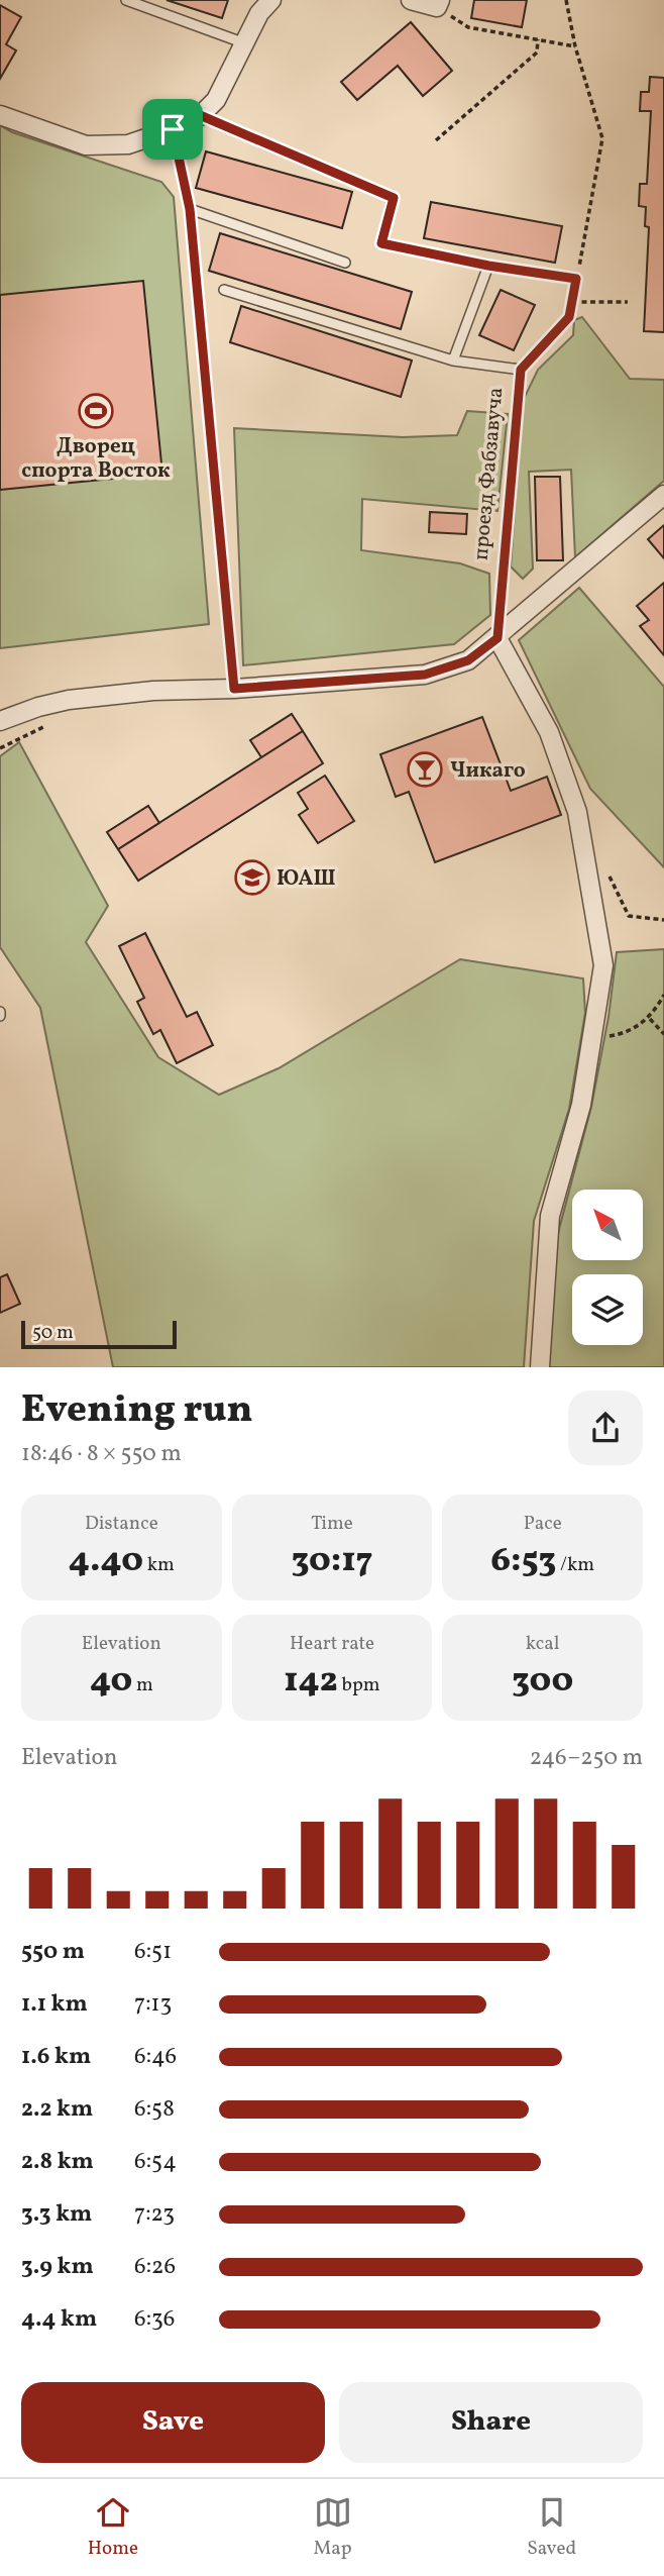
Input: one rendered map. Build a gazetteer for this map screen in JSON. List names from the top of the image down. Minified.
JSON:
{"streets":{"path":["проезд Фабзавуча"]},"places":{"sports":["Дворец спорта Восток"],"bar":["Чикаго"],"school or university":["ЮАШ"]},"scale_bar":"50 m","north":"top left","page":{"scale":"50 m","heading":["Evening run","18:46 · 8 × 550 m"],"stats":[["Distance","4.40 km"],["Time","30:17"],["Pace","6:53 /km"],["Elevation","40 m"],["Heart rate","142 bpm"],["kcal","300"]],"chart":["Elevation","246–250 m"],"list":[{"name":"550 m","note":"6:51"},{"name":"1.1 km","note":"7:13"},{"name":"1.6 km","note":"6:46"},{"name":"2.2 km","note":"6:58"},{"name":"2.8 km","note":"6:54"},{"name":"3.3 km","note":"7:23"},{"name":"3.9 km","note":"6:26"},{"name":"4.4 km","note":"6:36"}],"buttons":["Save","Share"],"tabs":["Home","Map","Saved"]}}
